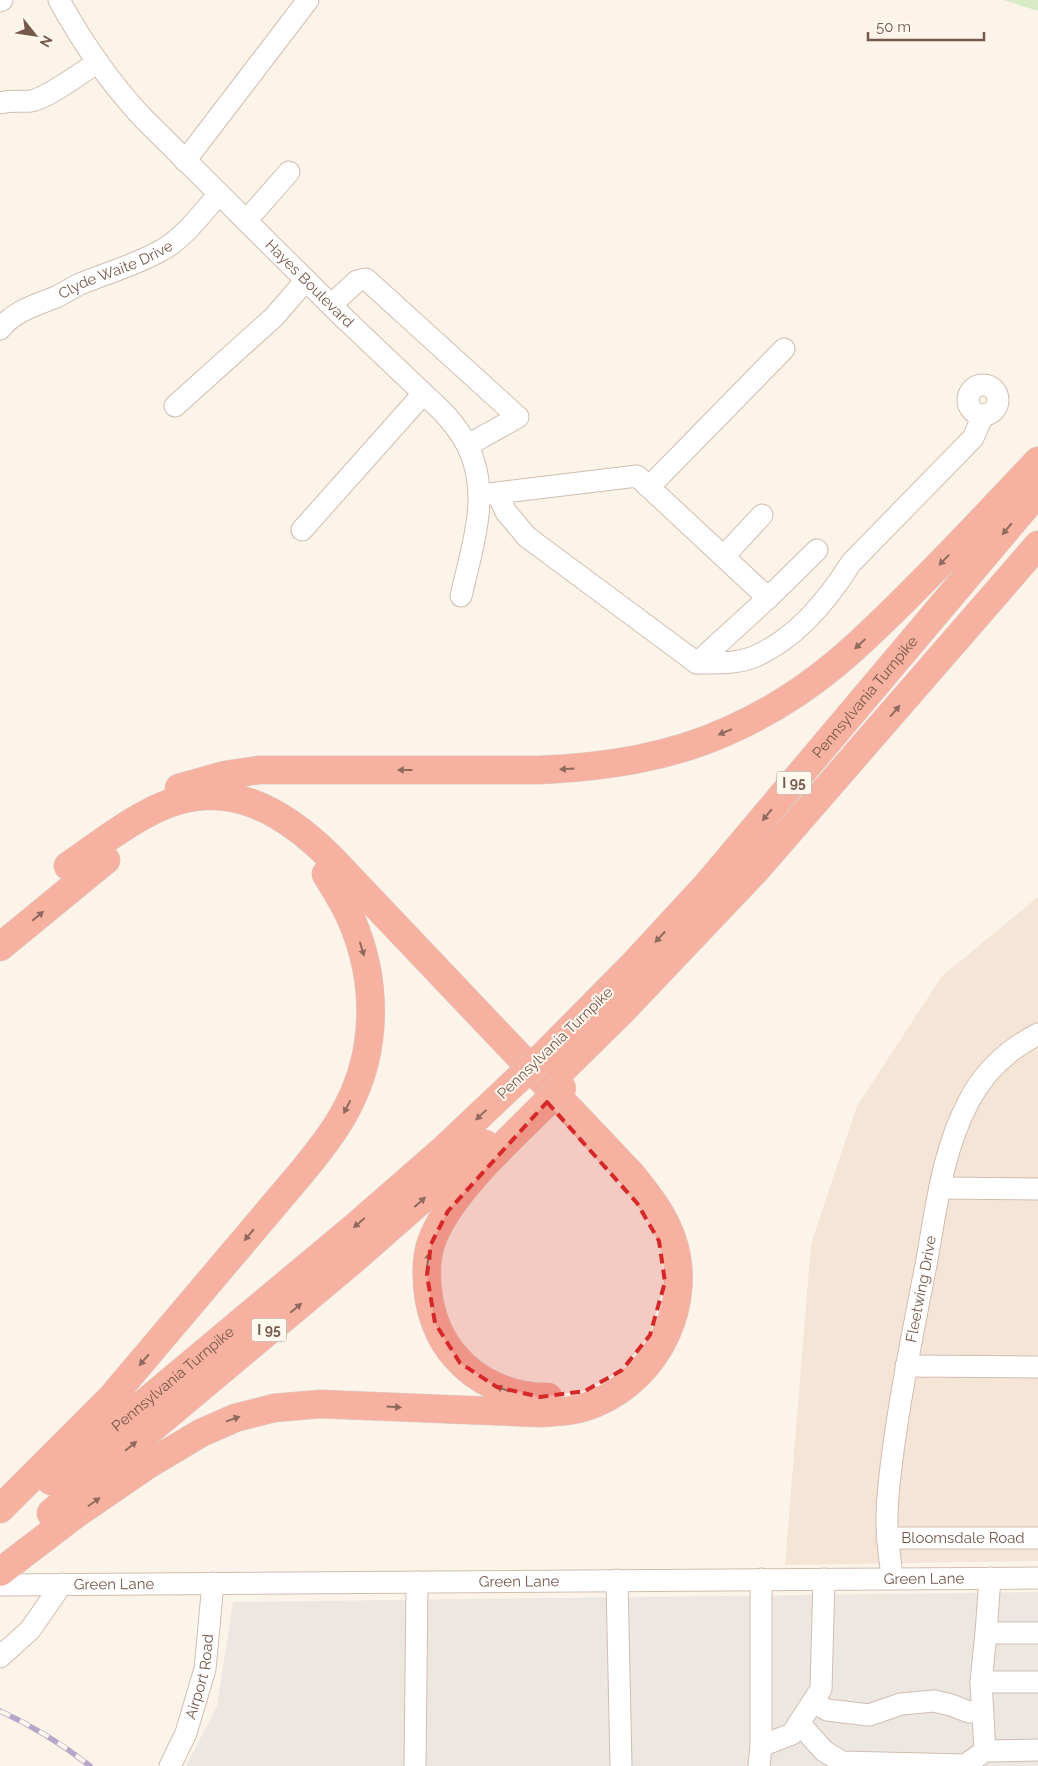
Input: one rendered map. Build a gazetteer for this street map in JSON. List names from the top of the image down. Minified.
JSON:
{"streets":{"highway":["Pennsylvania Turnpike","I 95"],"street":["Clyde Waite Drive","Hayes Boulevard","Fleetwing Drive","Bloomsdale Road","Green Lane","Airport Road"]},"crossings":[["Clyde Waite Drive","Hayes Boulevard"],["Fleetwing Drive","Bloomsdale Road"],["Fleetwing Drive","Green Lane"],["Green Lane","Airport Road"]],"scale_bar":"50 m","north":"bottom right"}
